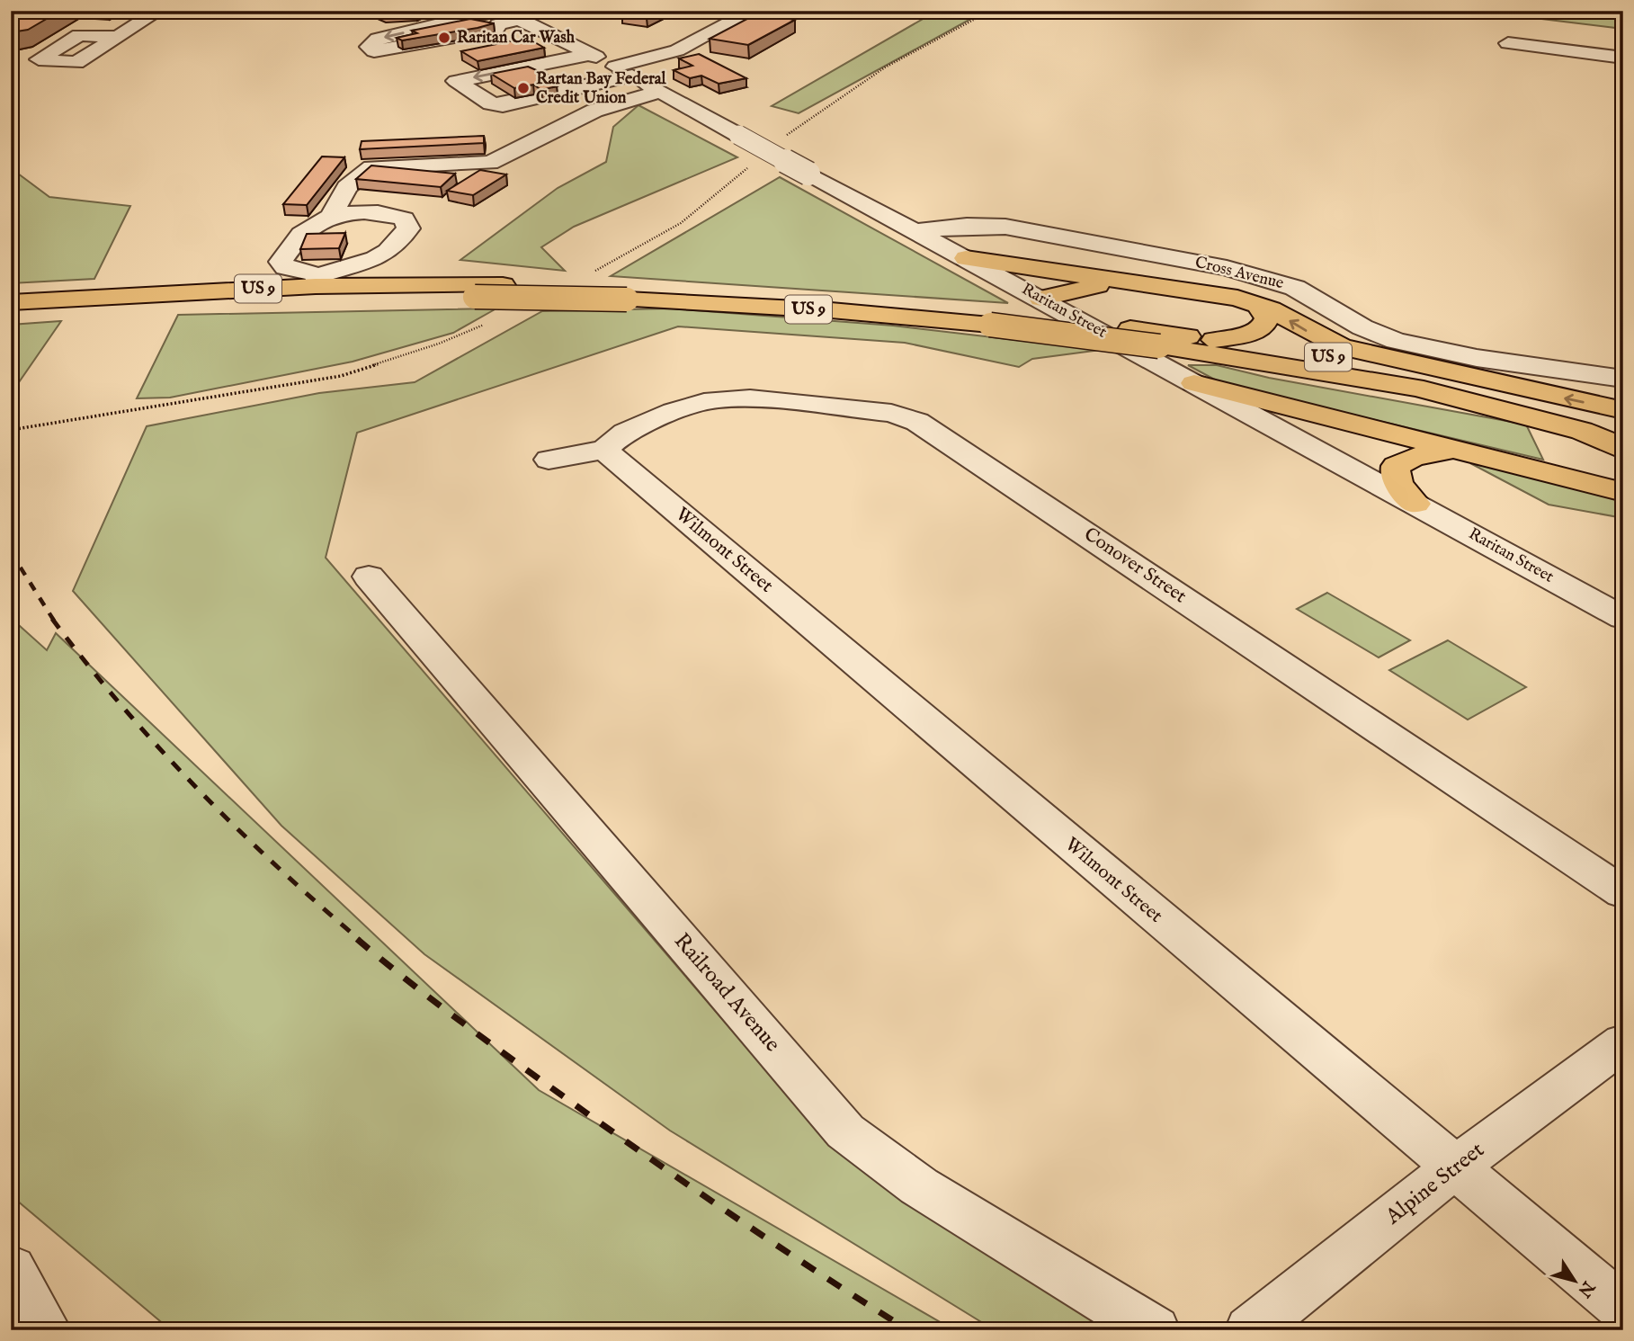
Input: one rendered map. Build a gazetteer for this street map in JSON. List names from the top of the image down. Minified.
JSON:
{"streets":{"highway":["US 9"],"street":["Cross Avenue","Raritan Street","Wilmont Street","Conover Street","Railroad Avenue","Alpine Street"]},"crossings":[["Cross Avenue","Raritan Street"],["Wilmont Street","Conover Street"],["Wilmont Street","Alpine Street"]],"places":["Raritan Car Wash","Rartan Bay Federal Credit Union"],"north":"bottom right"}
